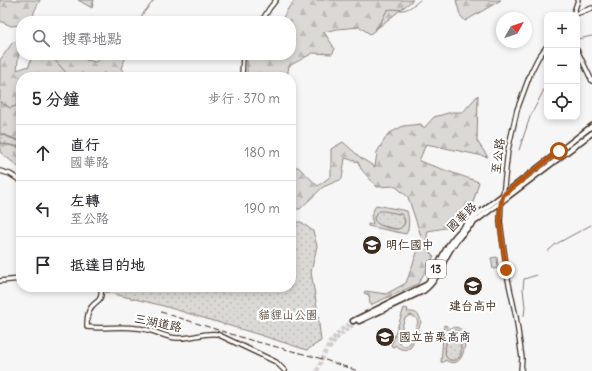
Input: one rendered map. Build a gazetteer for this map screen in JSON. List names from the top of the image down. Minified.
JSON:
{"streets":{"main road":["國華路","13"],"street":["至公路","三湖道路"]},"crossings":[["至公路","國華路"]],"parks":["貓貍山公園"],"places":{"school or university":["明仁國中","建台高中","國立苗栗高商"]},"north":"top right","page":{"map_buttons":["+","−"],"search":"搜尋地點","heading":["5 分鐘","步行 · 370 m"],"list":[["直行","國華路","180 m"],["左轉","至公路","190 m"],"抵達目的地"]}}
